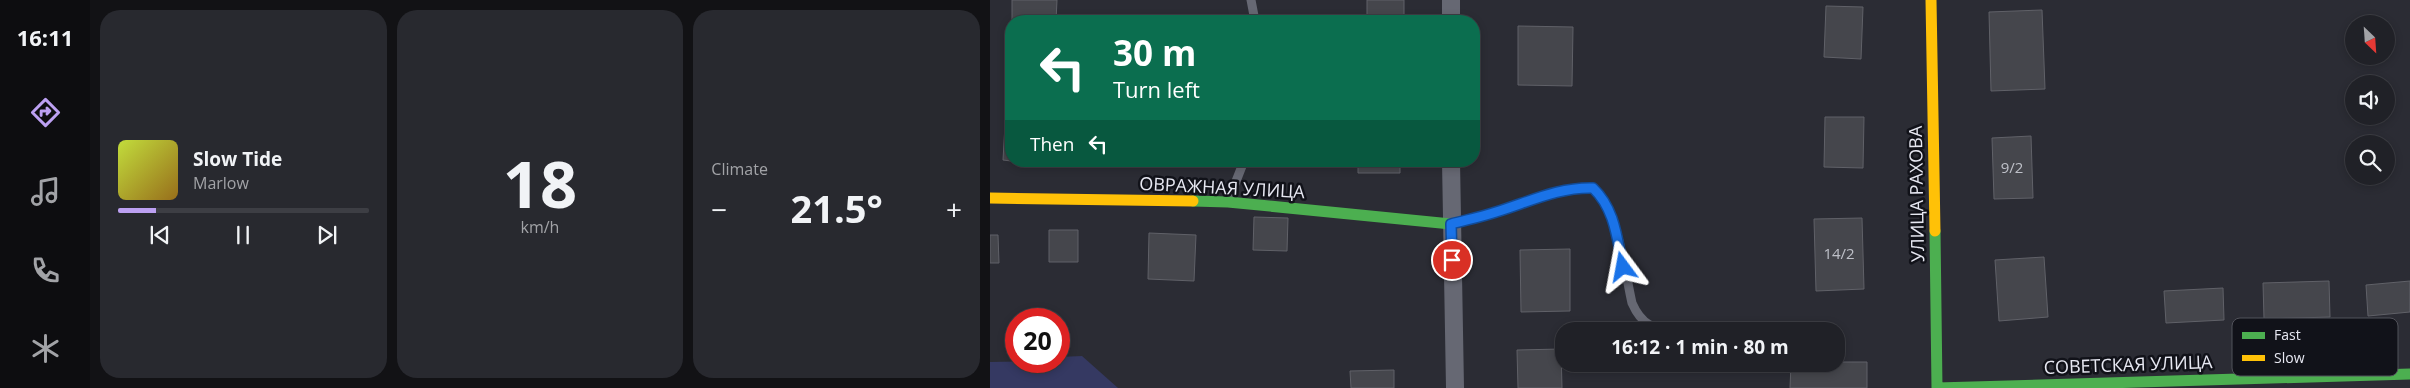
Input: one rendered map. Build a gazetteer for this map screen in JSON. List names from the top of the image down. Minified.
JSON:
{"streets":{"street":["ОВРАЖНАЯ УЛИЦА","УЛИЦА РАХОВА","СОВЕТСКАЯ УЛИЦА"]},"crossings":[["УЛИЦА РАХОВА","СОВЕТСКАЯ УЛИЦА"]],"house_numbers":["9/2","14/2"],"legend":["Fast","Slow"],"north":"bottom right","page":{"tabs":"16:11","tile":[["18","km/h"],"Climate"],"turn":["30 m","Turn left"],"then":"Then","song":["Slow Tide","Marlow"],"heat":["−","21.5°","+"],"limit":"20","trip":"16:12 · 1 min · 80 m"}}
